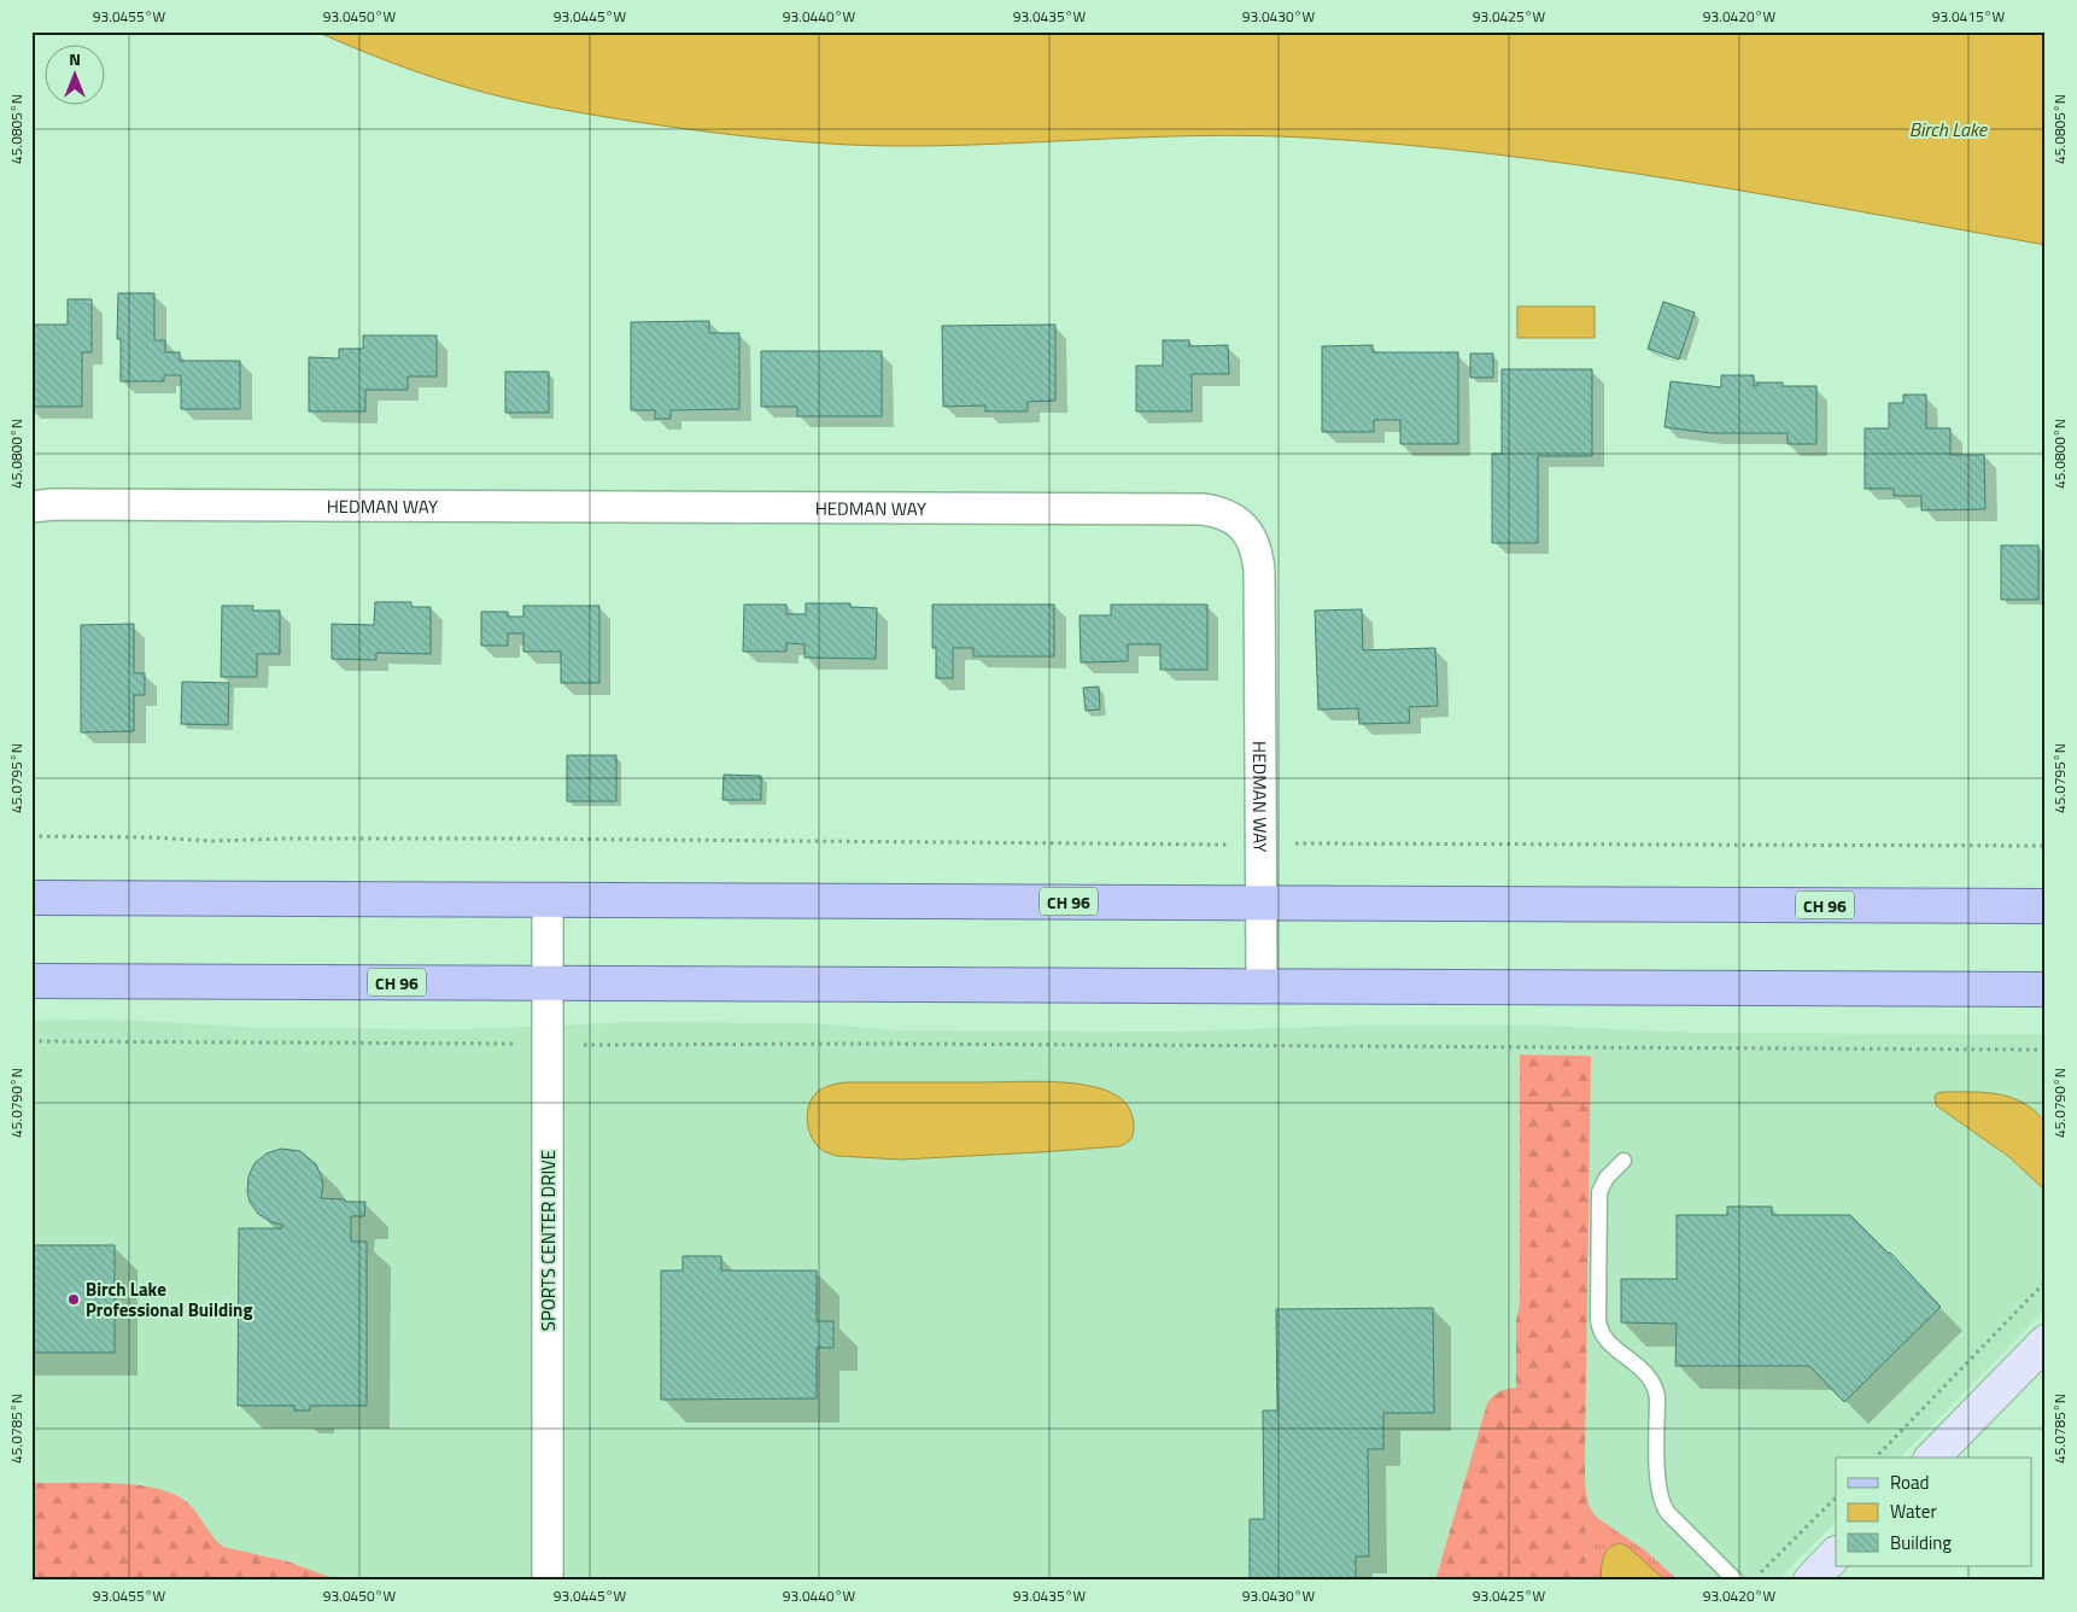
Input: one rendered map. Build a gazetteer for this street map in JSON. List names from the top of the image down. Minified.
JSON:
{"streets":{"main road":["CH 96"],"street":["HEDMAN WAY","SPORTS CENTER DRIVE"]},"crossings":[["HEDMAN WAY","CH 96"],["CH 96","SPORTS CENTER DRIVE"]],"water":["Birch Lake"],"places":["Birch Lake Professional Building"],"legend":["Road","Water","Building"],"north":"top","coordinates":["93.0455°W","93.0450°W","93.0445°W","93.0440°W","93.0435°W","93.0430°W","93.0425°W","93.0420°W","93.0415°W","45.0805°N","45.0800°N","45.0795°N","45.0790°N","45.0785°N"]}
